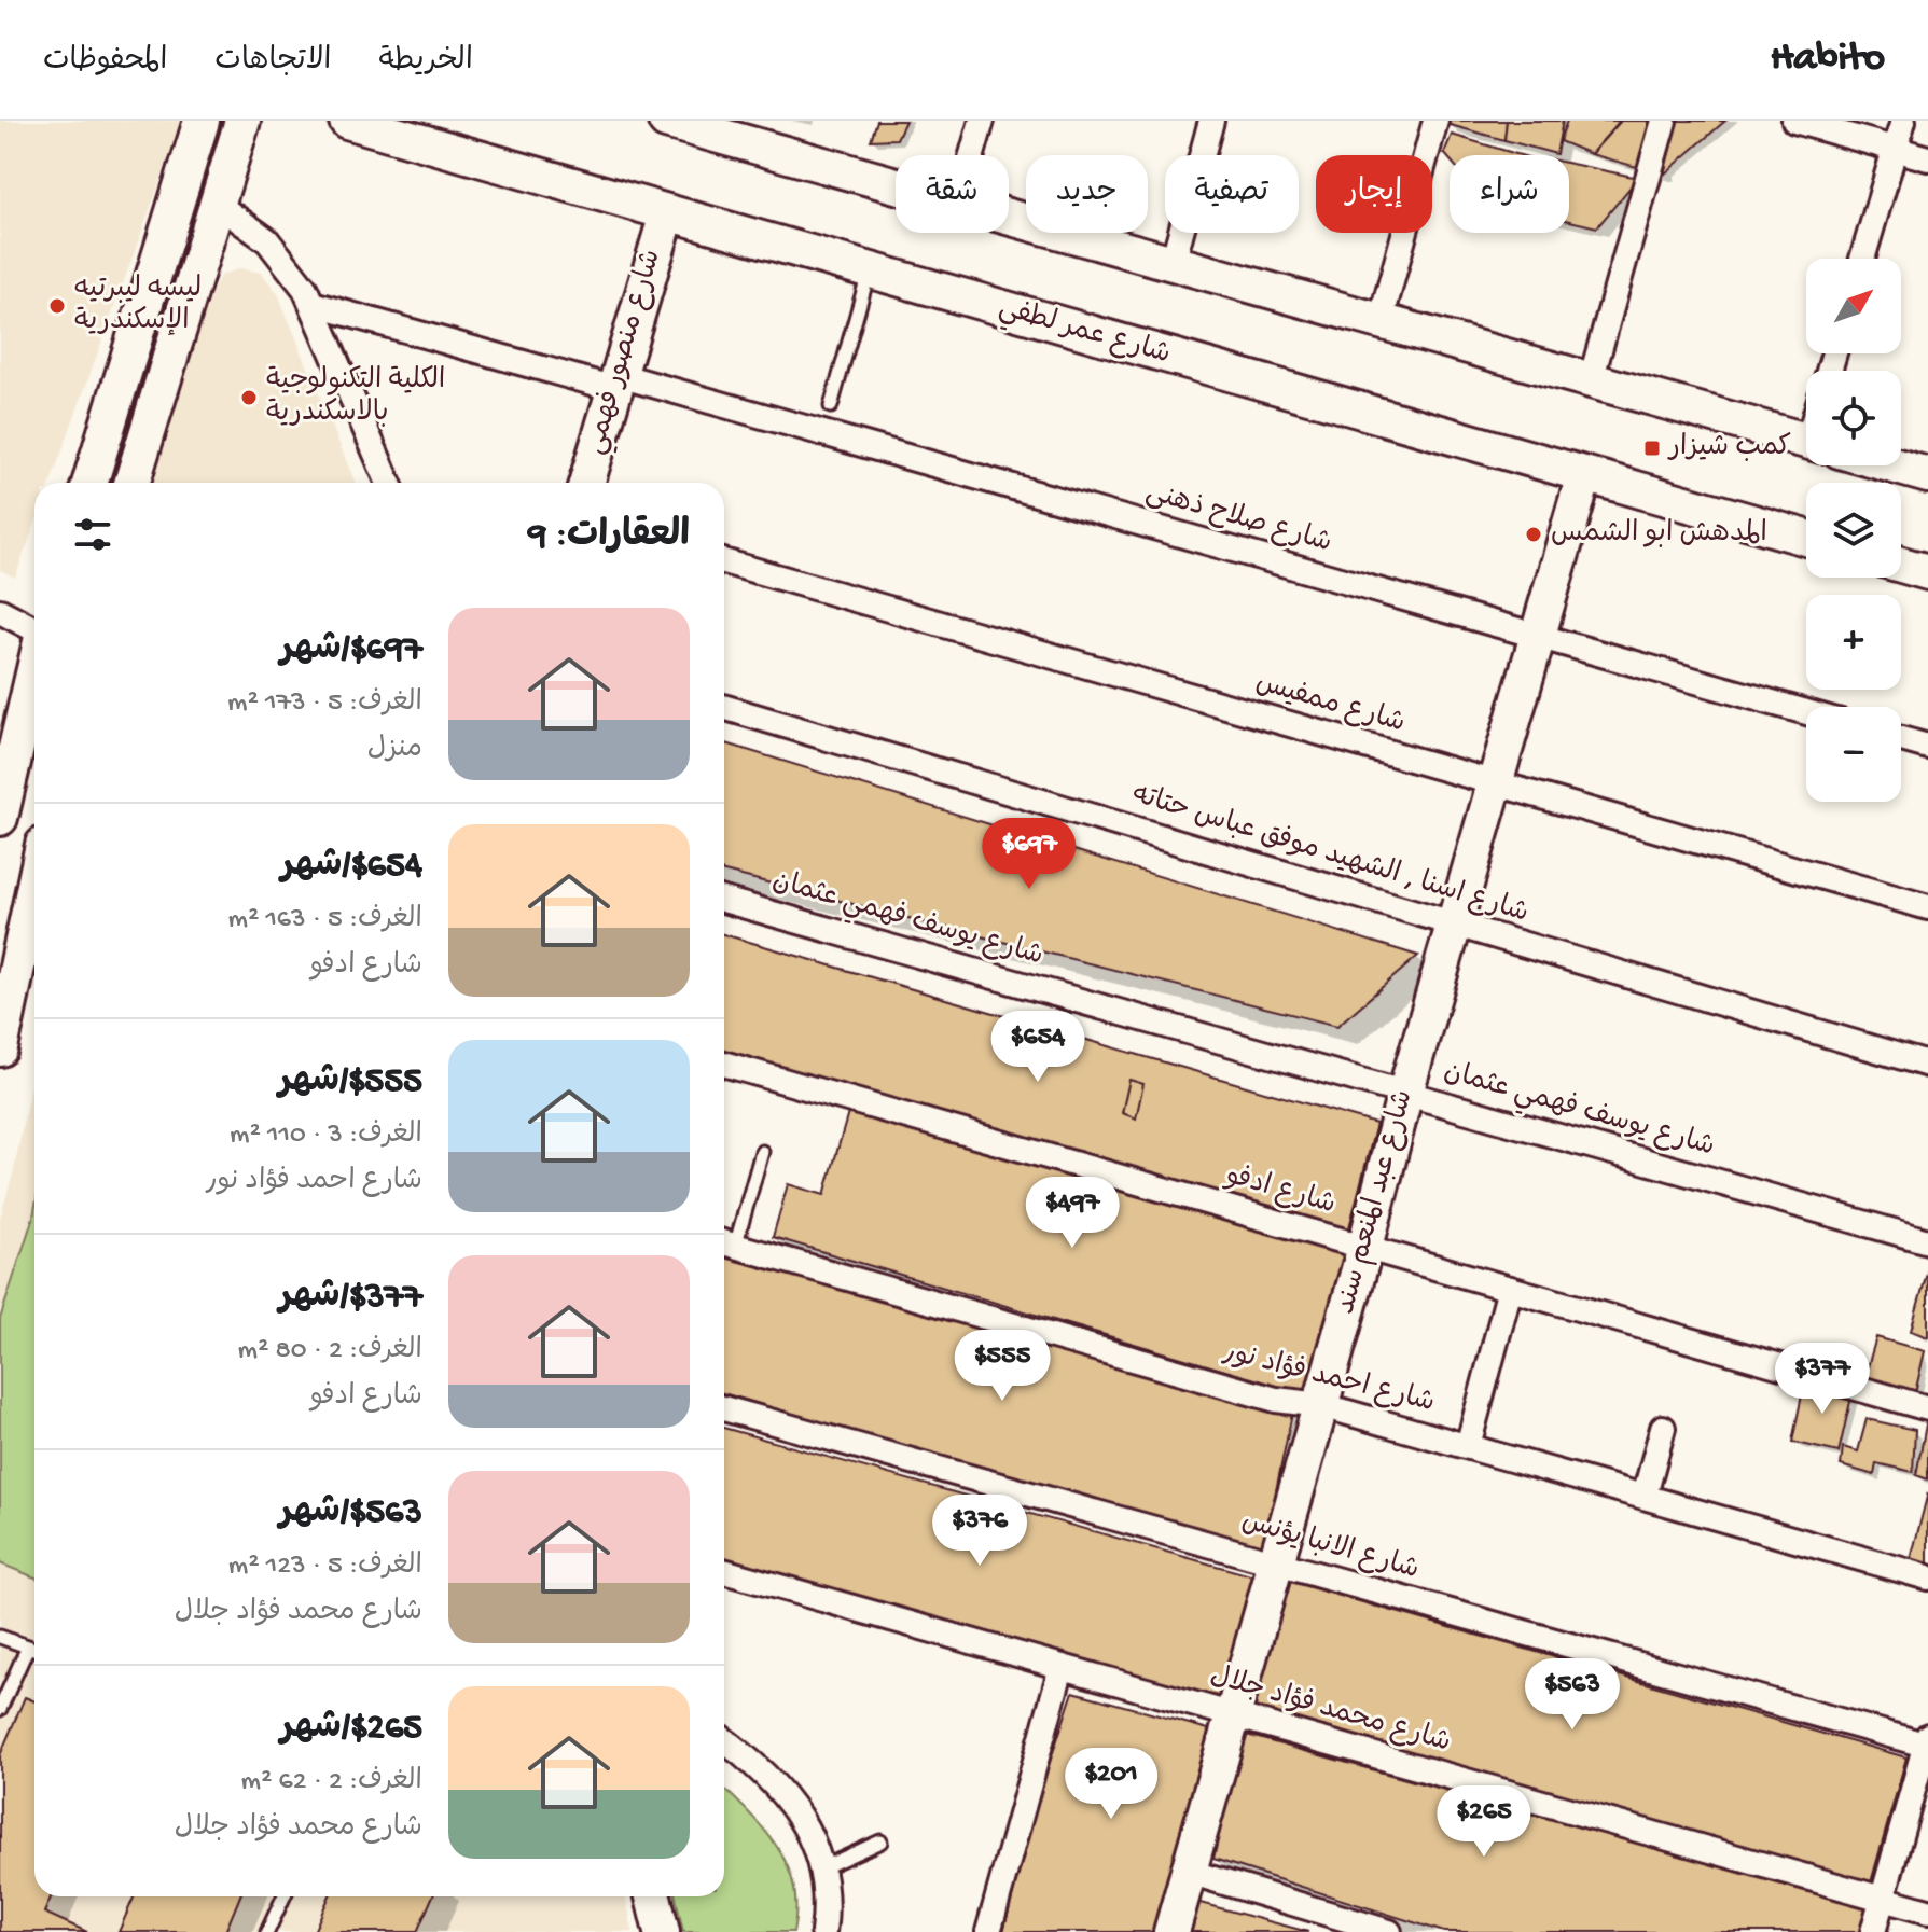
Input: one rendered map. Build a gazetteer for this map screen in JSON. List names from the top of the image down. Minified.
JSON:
{"streets":{"street":["شارع عمر لطفي","شارع منصور فهمي","شارع صلاح ذهنى","شارع ممفيس","شارع اسنا , الشهيد موفق عباس حتاته","شارع يوسف فهمي عثمان","شارع ادفو","شارع عبد المنعم سند","شارع احمد فؤاد نور","شارع الانبا يؤنس","شارع محمد فؤاد جلال"]},"crossings":[["شارع عمر لطفي","شارع منصور فهمي"],["شارع عمر لطفي","شارع عبد المنعم سند"],["شارع منصور فهمي","شارع صلاح ذهنى"],["شارع صلاح ذهنى","شارع عبد المنعم سند"],["شارع ممفيس","شارع عبد المنعم سند"],["شارع اسنا , الشهيد موفق عباس حتاته","شارع عبد المنعم سند"],["شارع يوسف فهمي عثمان","شارع عبد المنعم سند"],["شارع ادفو","شارع عبد المنعم سند"],["شارع عبد المنعم سند","شارع احمد فؤاد نور"],["شارع عبد المنعم سند","شارع الانبا يؤنس"],["شارع عبد المنعم سند","شارع محمد فؤاد جلال"]],"places":{"other":["ليسه ليبرتيه الإسكندرية","الكلية التكنولوجية بالاسكندرية","المدهش ابو الشمس"],"transit":["كمب شيزار"]},"north":"top right","page":{"header":"Habito","nav":["الخريطة","الاتجاهات","المحفوظات"],"chip":["شراء","إيجار","تصفية","جديد","شقة"],"map_buttons":["+","−"],"heading":"العقارات: 9","list":[{"name":"$697/شهر","note":"الغرف: 5 · 173 m² · منزل"},{"name":"$654/شهر","note":"الغرف: 5 · 163 m² · شارع ادفو"},{"name":"$555/شهر","note":"الغرف: 3 · 110 m² · شارع احمد فؤاد نور"},{"name":"$377/شهر","note":"الغرف: 2 · 80 m² · شارع ادفو"},{"name":"$563/شهر","note":"الغرف: 5 · 123 m² · شارع محمد فؤاد جلال"},{"name":"$265/شهر","note":"الغرف: 2 · 62 m² · شارع محمد فؤاد جلال"}],"price":["$697","$654","$497","$555","$377","$376","$563","$201","$265"]}}
